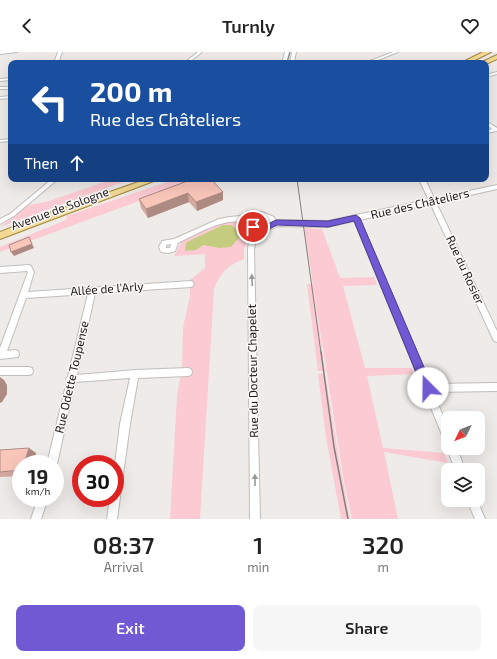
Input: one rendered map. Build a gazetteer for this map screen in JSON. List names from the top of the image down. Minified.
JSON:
{"streets":{"main road":["Avenue de Sologne"],"street":["Rue des Châteliers","Rue du Rosier","Allée de l'Arly","Rue du Docteur Chapelet","Rue Odette Toupense"]},"crossings":[["Rue des Châteliers","Rue du Rosier"],["Rue des Châteliers","Rue du Docteur Chapelet"],["Allée de l'Arly","Rue Odette Toupense"]],"one_way":["Rue du Docteur Chapelet"],"north":"bottom left","page":{"header":"Turnly","turn":["200 m","Rue des Châteliers"],"then":"Then","speed":"19 km/h","limit":"30","eta":["08:37","Arrival","1","min","320","m"],"buttons":["Exit","Share"]}}
